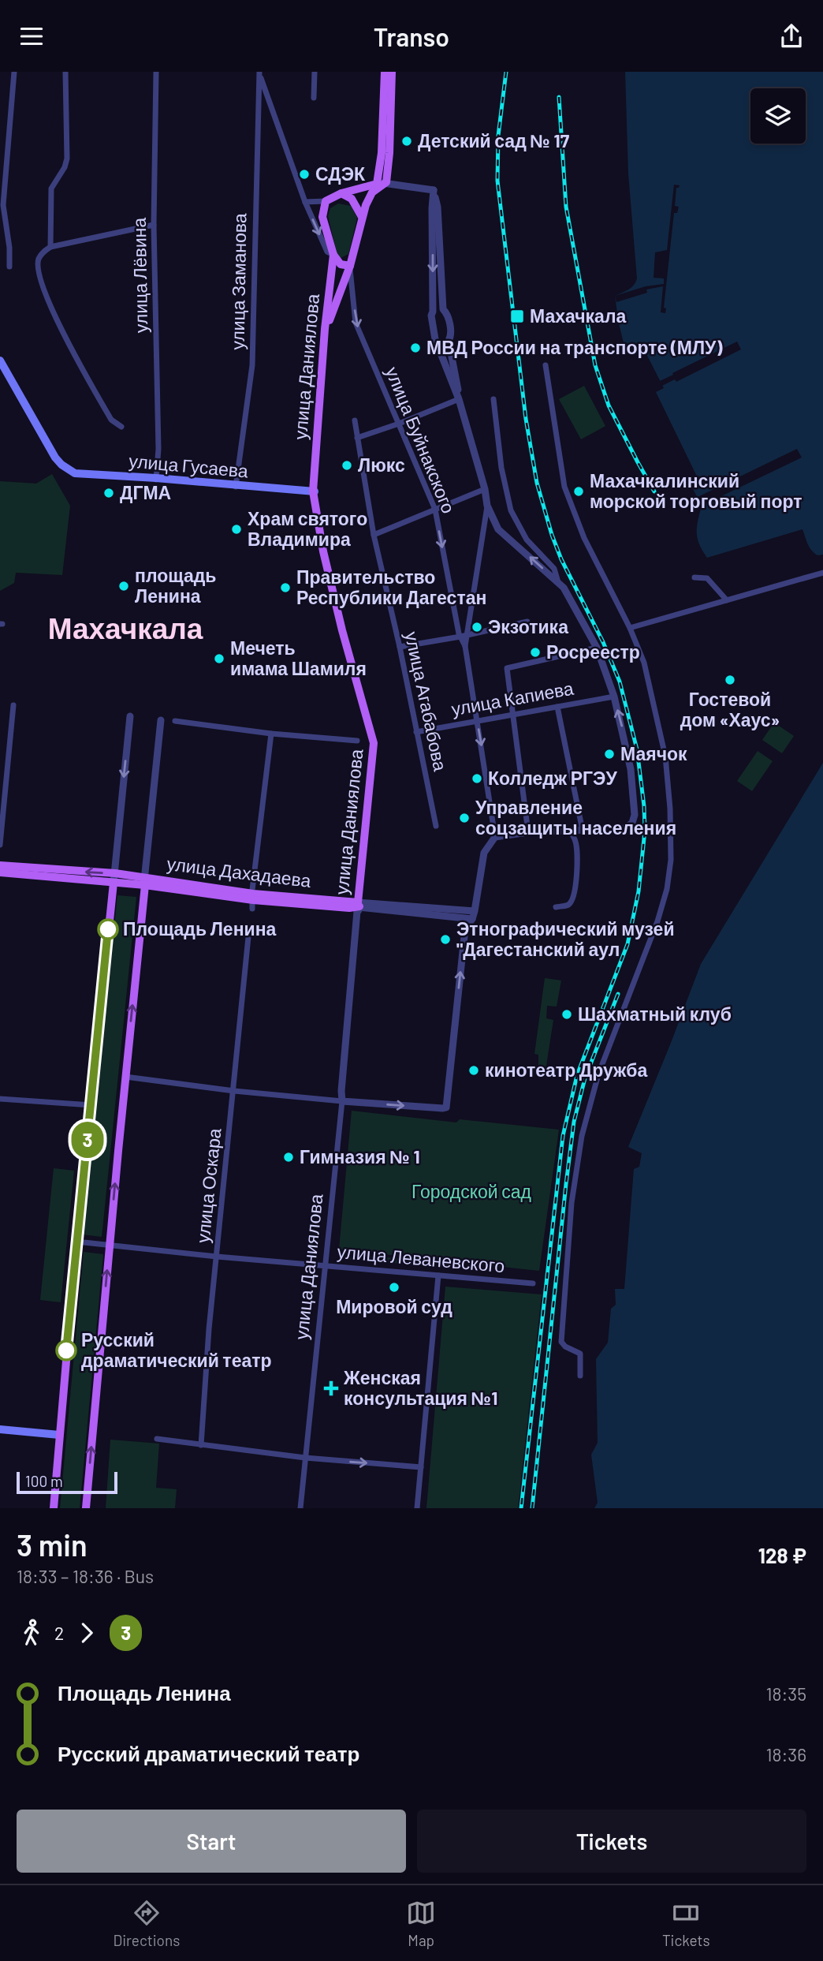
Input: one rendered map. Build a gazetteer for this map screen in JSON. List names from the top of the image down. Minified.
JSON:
{"streets":{"main road":["улица Даниялова","улица Гусаева","улица Дахадаева"],"street":["улица Лёвина","улица Заманова","улица Буйнакского","улица Капиева","улица Агабабова","улица Оскара","улица Леваневского"]},"crossings":[["улица Лёвина","улица Гусаева"],["улица Заманова","улица Даниялова"],["улица Заманова","улица Гусаева"],["улица Даниялова","улица Буйнакского"],["улица Даниялова","улица Гусаева"],["улица Даниялова","улица Дахадаева"],["улица Даниялова","улица Леваневского"],["улица Буйнакского","улица Капиева"],["улица Капиева","улица Агабабова"],["улица Оскара","улица Леваневского"]],"districts":["Махачкала"],"parks":["Городской сад"],"places":{"other":["Детский сад № 17","СДЭК","МВД России на транспорте (МЛУ)","Люкс","Махачкалинский морской торговый порт","ДГМА","Храм святого Владимира","площадь Ленина","Правительство Республики Дагестан","Экзотика","Росреестр","Мечеть имама Шамиля","Гостевой дом «Хаус»","Маячок","Колледж РГЭУ","Управление соцзащиты населения","Площадь Ленина","Этнографический музей \"Дагестанский аул","Шахматный клуб","кинотеатр Дружба","Гимназия № 1","Мировой суд","Русский драматический театр"],"transit":["Махачкала"],"health":["Женская консультация №1"]},"lines":["bus line 3"],"scale_bar":"100 m","page":{"header":"Transo","on_map":"3","scale":"100 m","heading":["3 min","18:33 – 18:36 · Bus","128 ₽"],"legs":["2","3"],"list":[{"name":"Площадь Ленина","value":"18:35"},{"name":"Русский драматический театр","value":"18:36"}],"buttons":["Start","Tickets"],"tabs":["Directions","Map","Tickets"]}}
